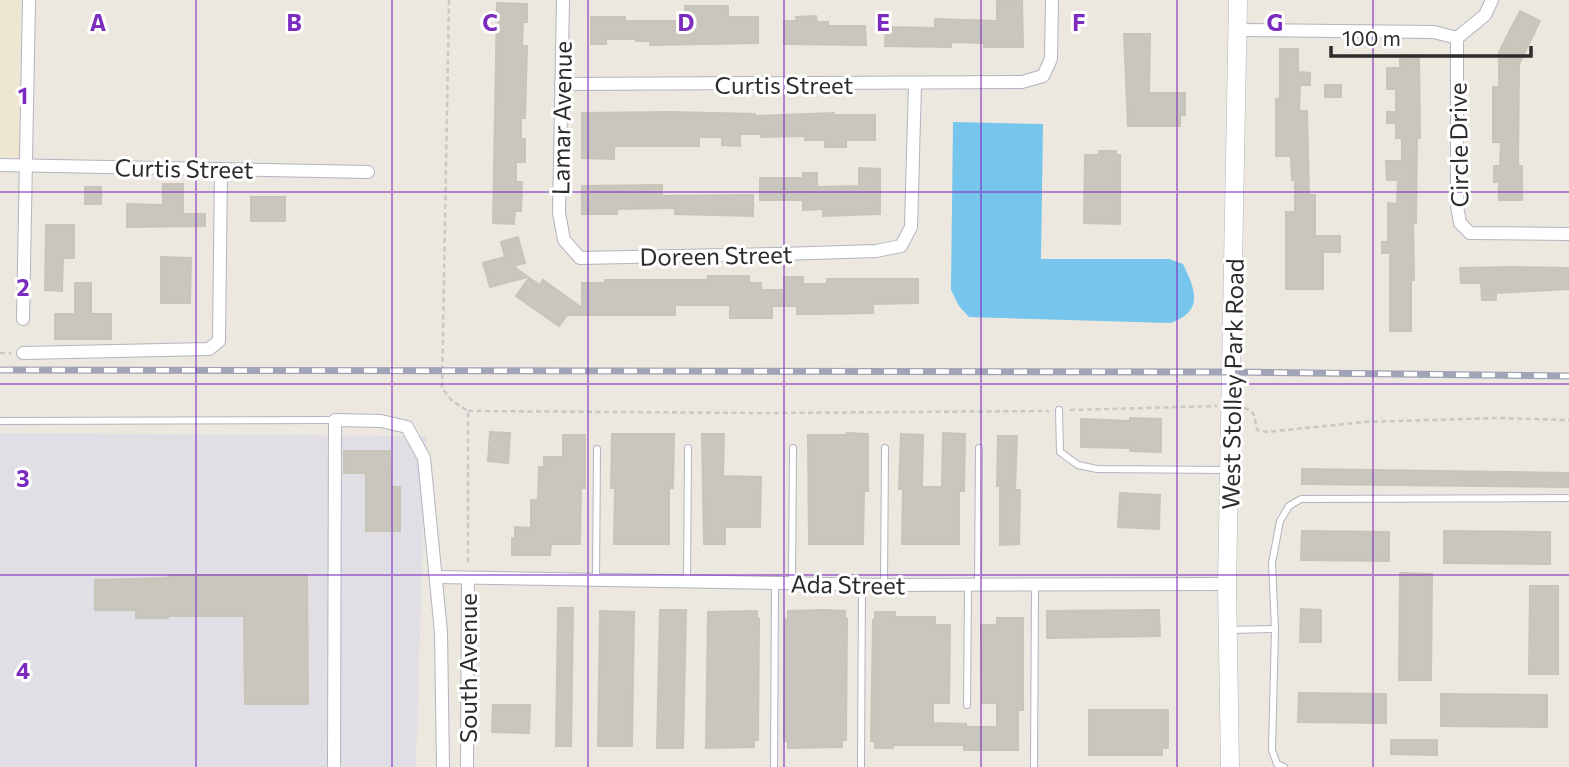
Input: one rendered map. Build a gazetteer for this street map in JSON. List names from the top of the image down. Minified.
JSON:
{"streets":{"main road":["West Stolley Park Road"],"street":["Curtis Street","Lamar Avenue","Circle Drive","Doreen Street","Ada Street","South Avenue"]},"crossings":[["Curtis Street","Lamar Avenue"],["Curtis Street","Doreen Street"],["Lamar Avenue","Doreen Street"],["West Stolley Park Road","Ada Street"],["Ada Street","South Avenue"]],"scale_bar":"100 m","grid":{"columns":["A","B","C","D","E","F","G"],"rows":["1","2","3","4"]}}
